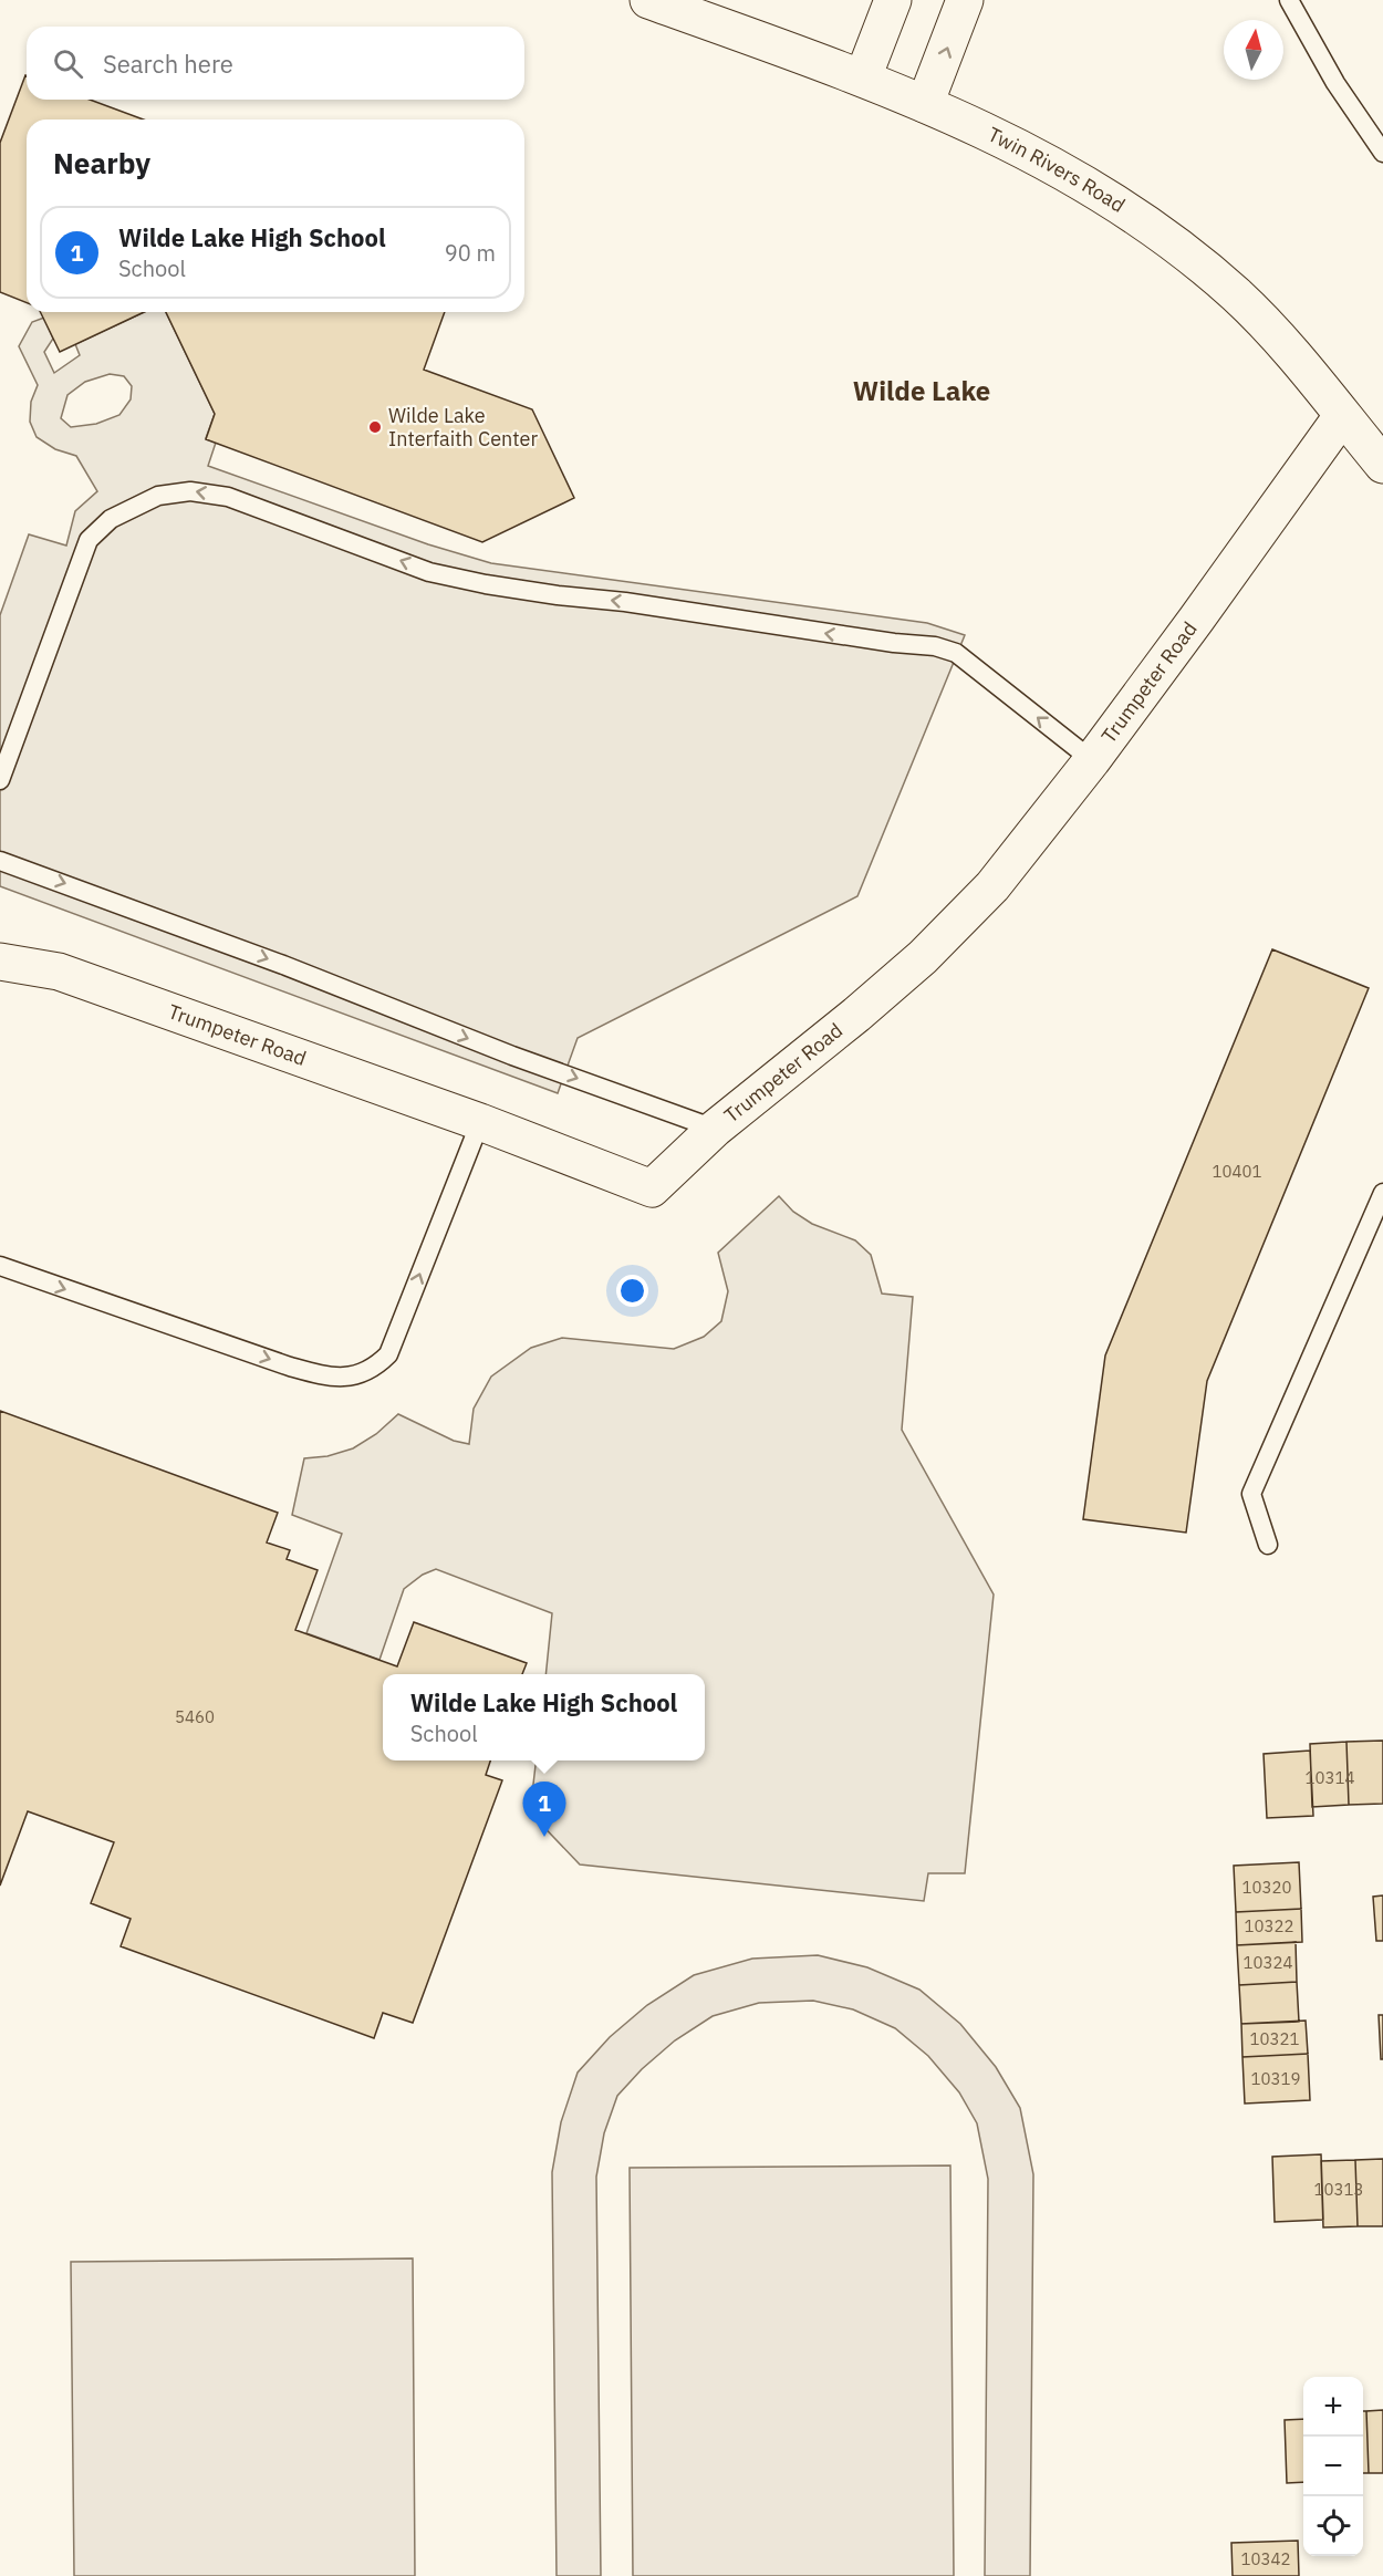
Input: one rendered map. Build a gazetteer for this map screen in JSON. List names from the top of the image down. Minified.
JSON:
{"streets":{"street":["Twin Rivers Road","Trumpeter Road"]},"crossings":[["Twin Rivers Road","Trumpeter Road"]],"districts":["Wilde Lake"],"places":["Wilde Lake Interfaith Center"],"house_numbers":["10401","5460","10314","10320","10322","10324","10321","10319","10313","10342"],"north":"top","page":{"search":"Search here","heading":"Nearby","list":[{"mark":"1","name":"Wilde Lake High School","note":"School","value":"90 m"}],"popup":["Wilde Lake High School","School"],"pins":"1","map_buttons":["+","−"]}}
